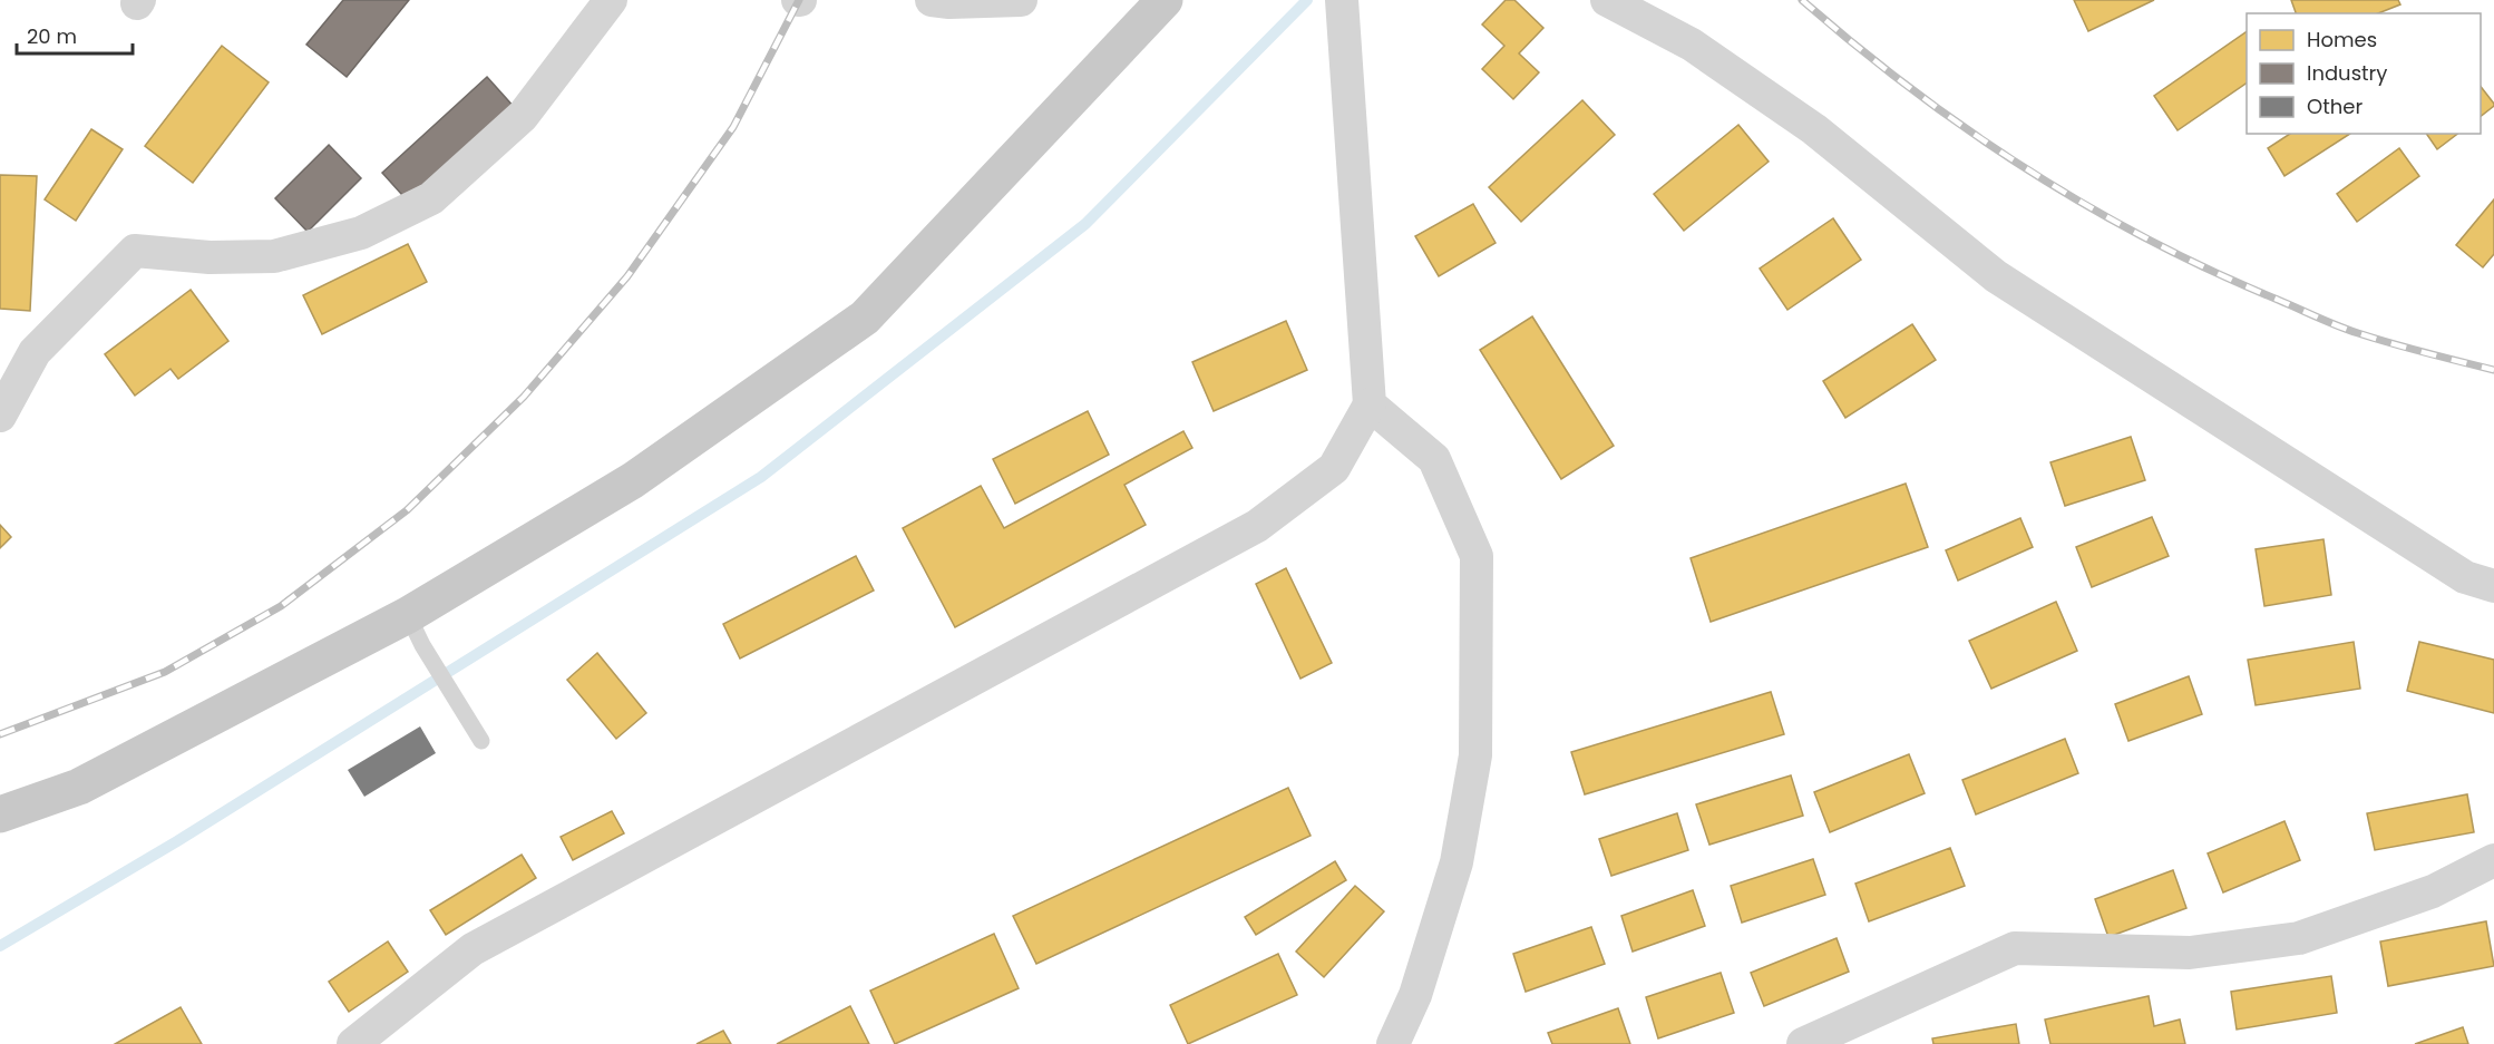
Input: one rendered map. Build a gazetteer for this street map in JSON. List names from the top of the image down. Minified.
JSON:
{"legend":["Homes","Industry","Other"],"scale_bar":"20 m"}
